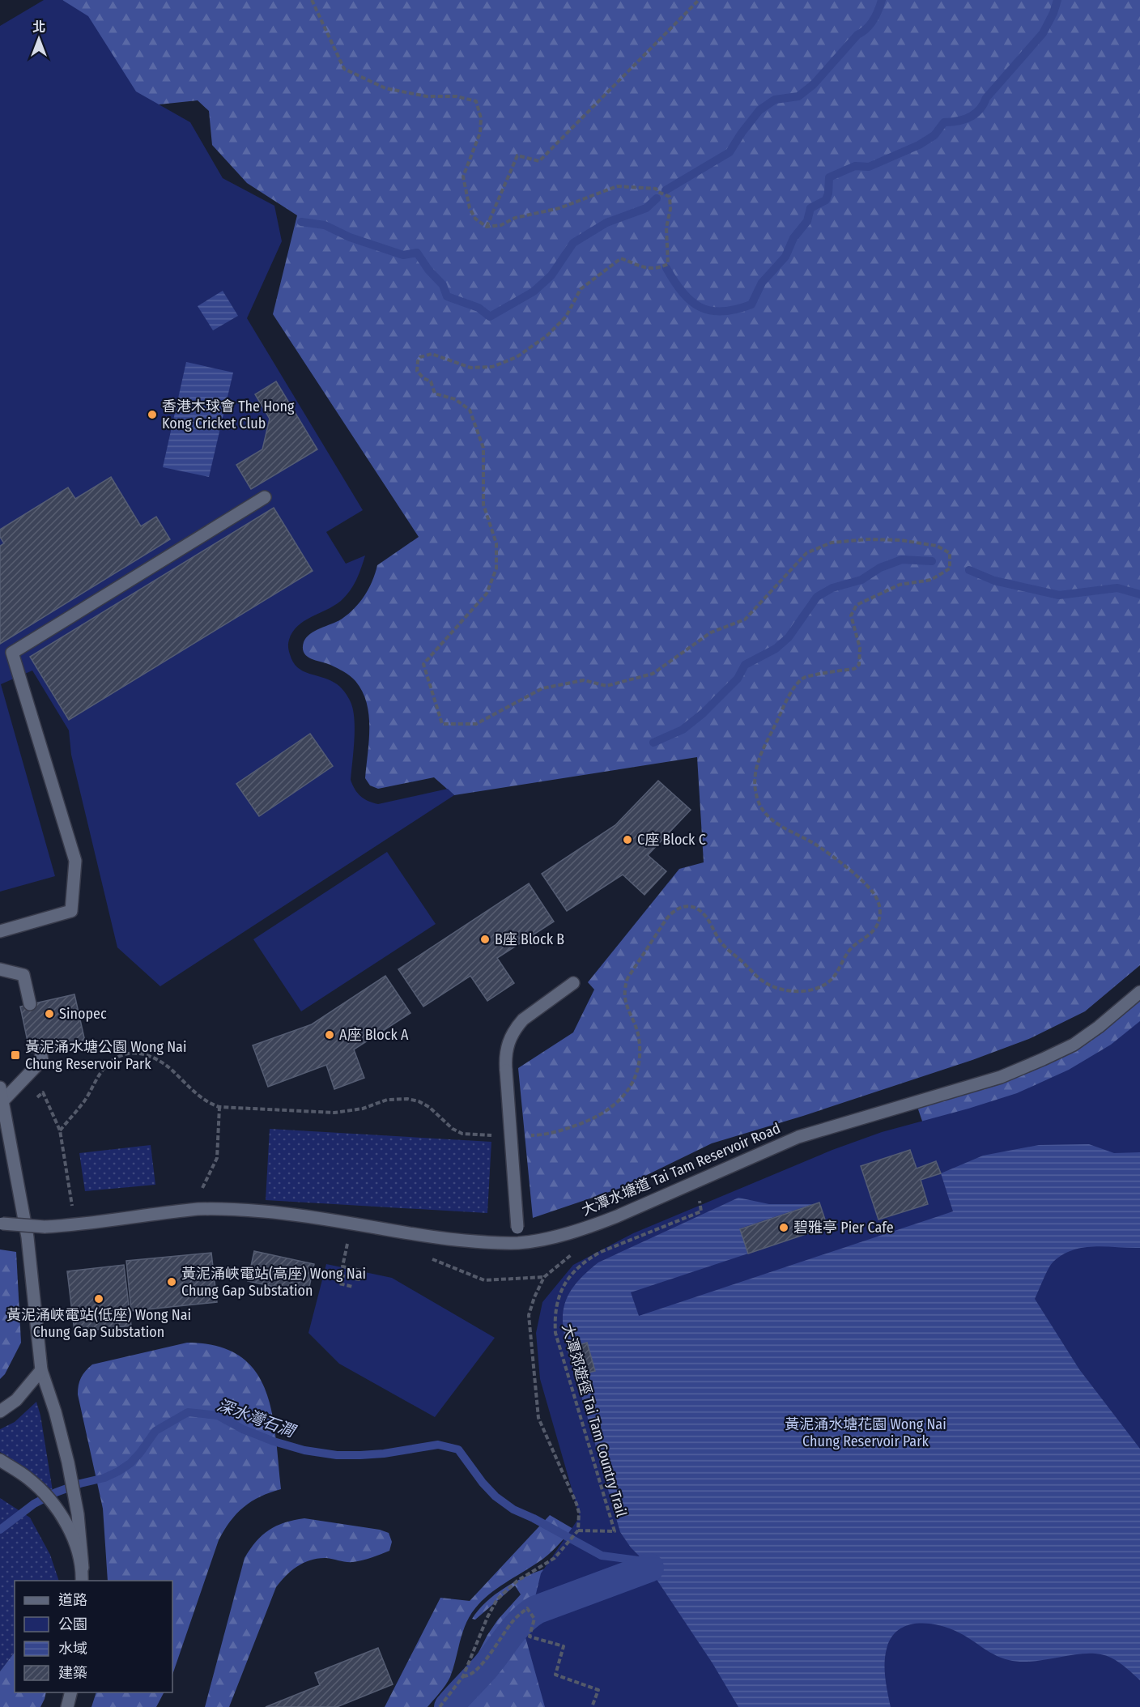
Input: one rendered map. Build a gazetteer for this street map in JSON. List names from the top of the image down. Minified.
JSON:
{"streets":{"street":["大潭水塘道 Tai Tam Reservoir Road"],"path":["大潭郊遊徑 Tai Tam Country Trail"]},"water":["深水灣石澗"],"parks":["黃泥涌水塘花園 Wong Nai Chung Reservoir Park"],"places":{"other":["香港木球會 The Hong Kong Cricket Club","C座 Block C","B座 Block B","Sinopec","A座 Block A","碧雅亭 Pier Cafe","黃泥涌峽電站(高座) Wong Nai Chung Gap Substation","黃泥涌峽電站(低座) Wong Nai Chung Gap Substation"],"transit":["黃泥涌水塘公園 Wong Nai Chung Reservoir Park"]},"legend":["道路","公園","水域","建築"],"north":"top"}
